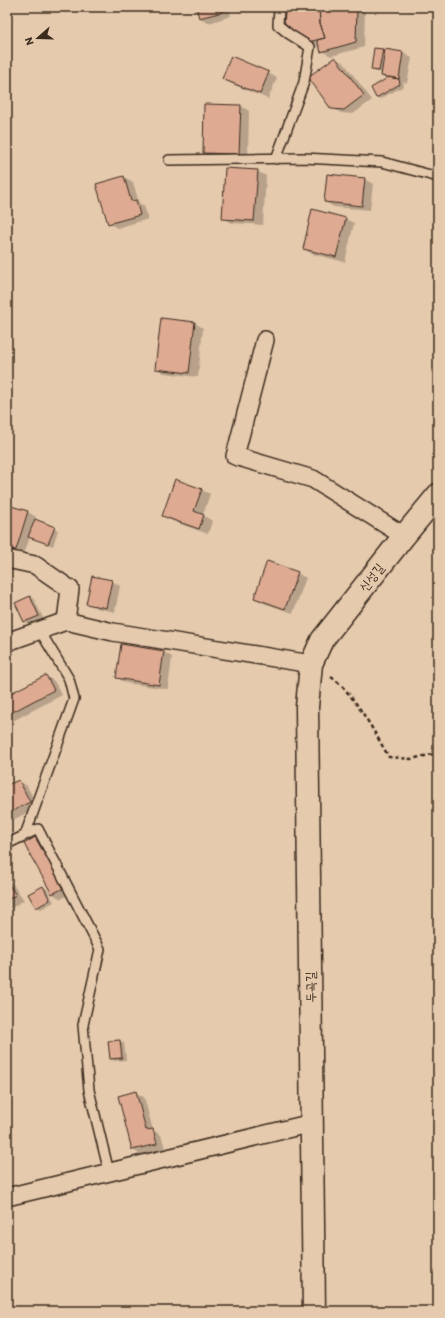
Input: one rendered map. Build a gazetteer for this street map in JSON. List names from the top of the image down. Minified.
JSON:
{"streets":{"street":["신성길","두곡길"]},"crossings":[["신성길","두곡길"]],"north":"left"}
